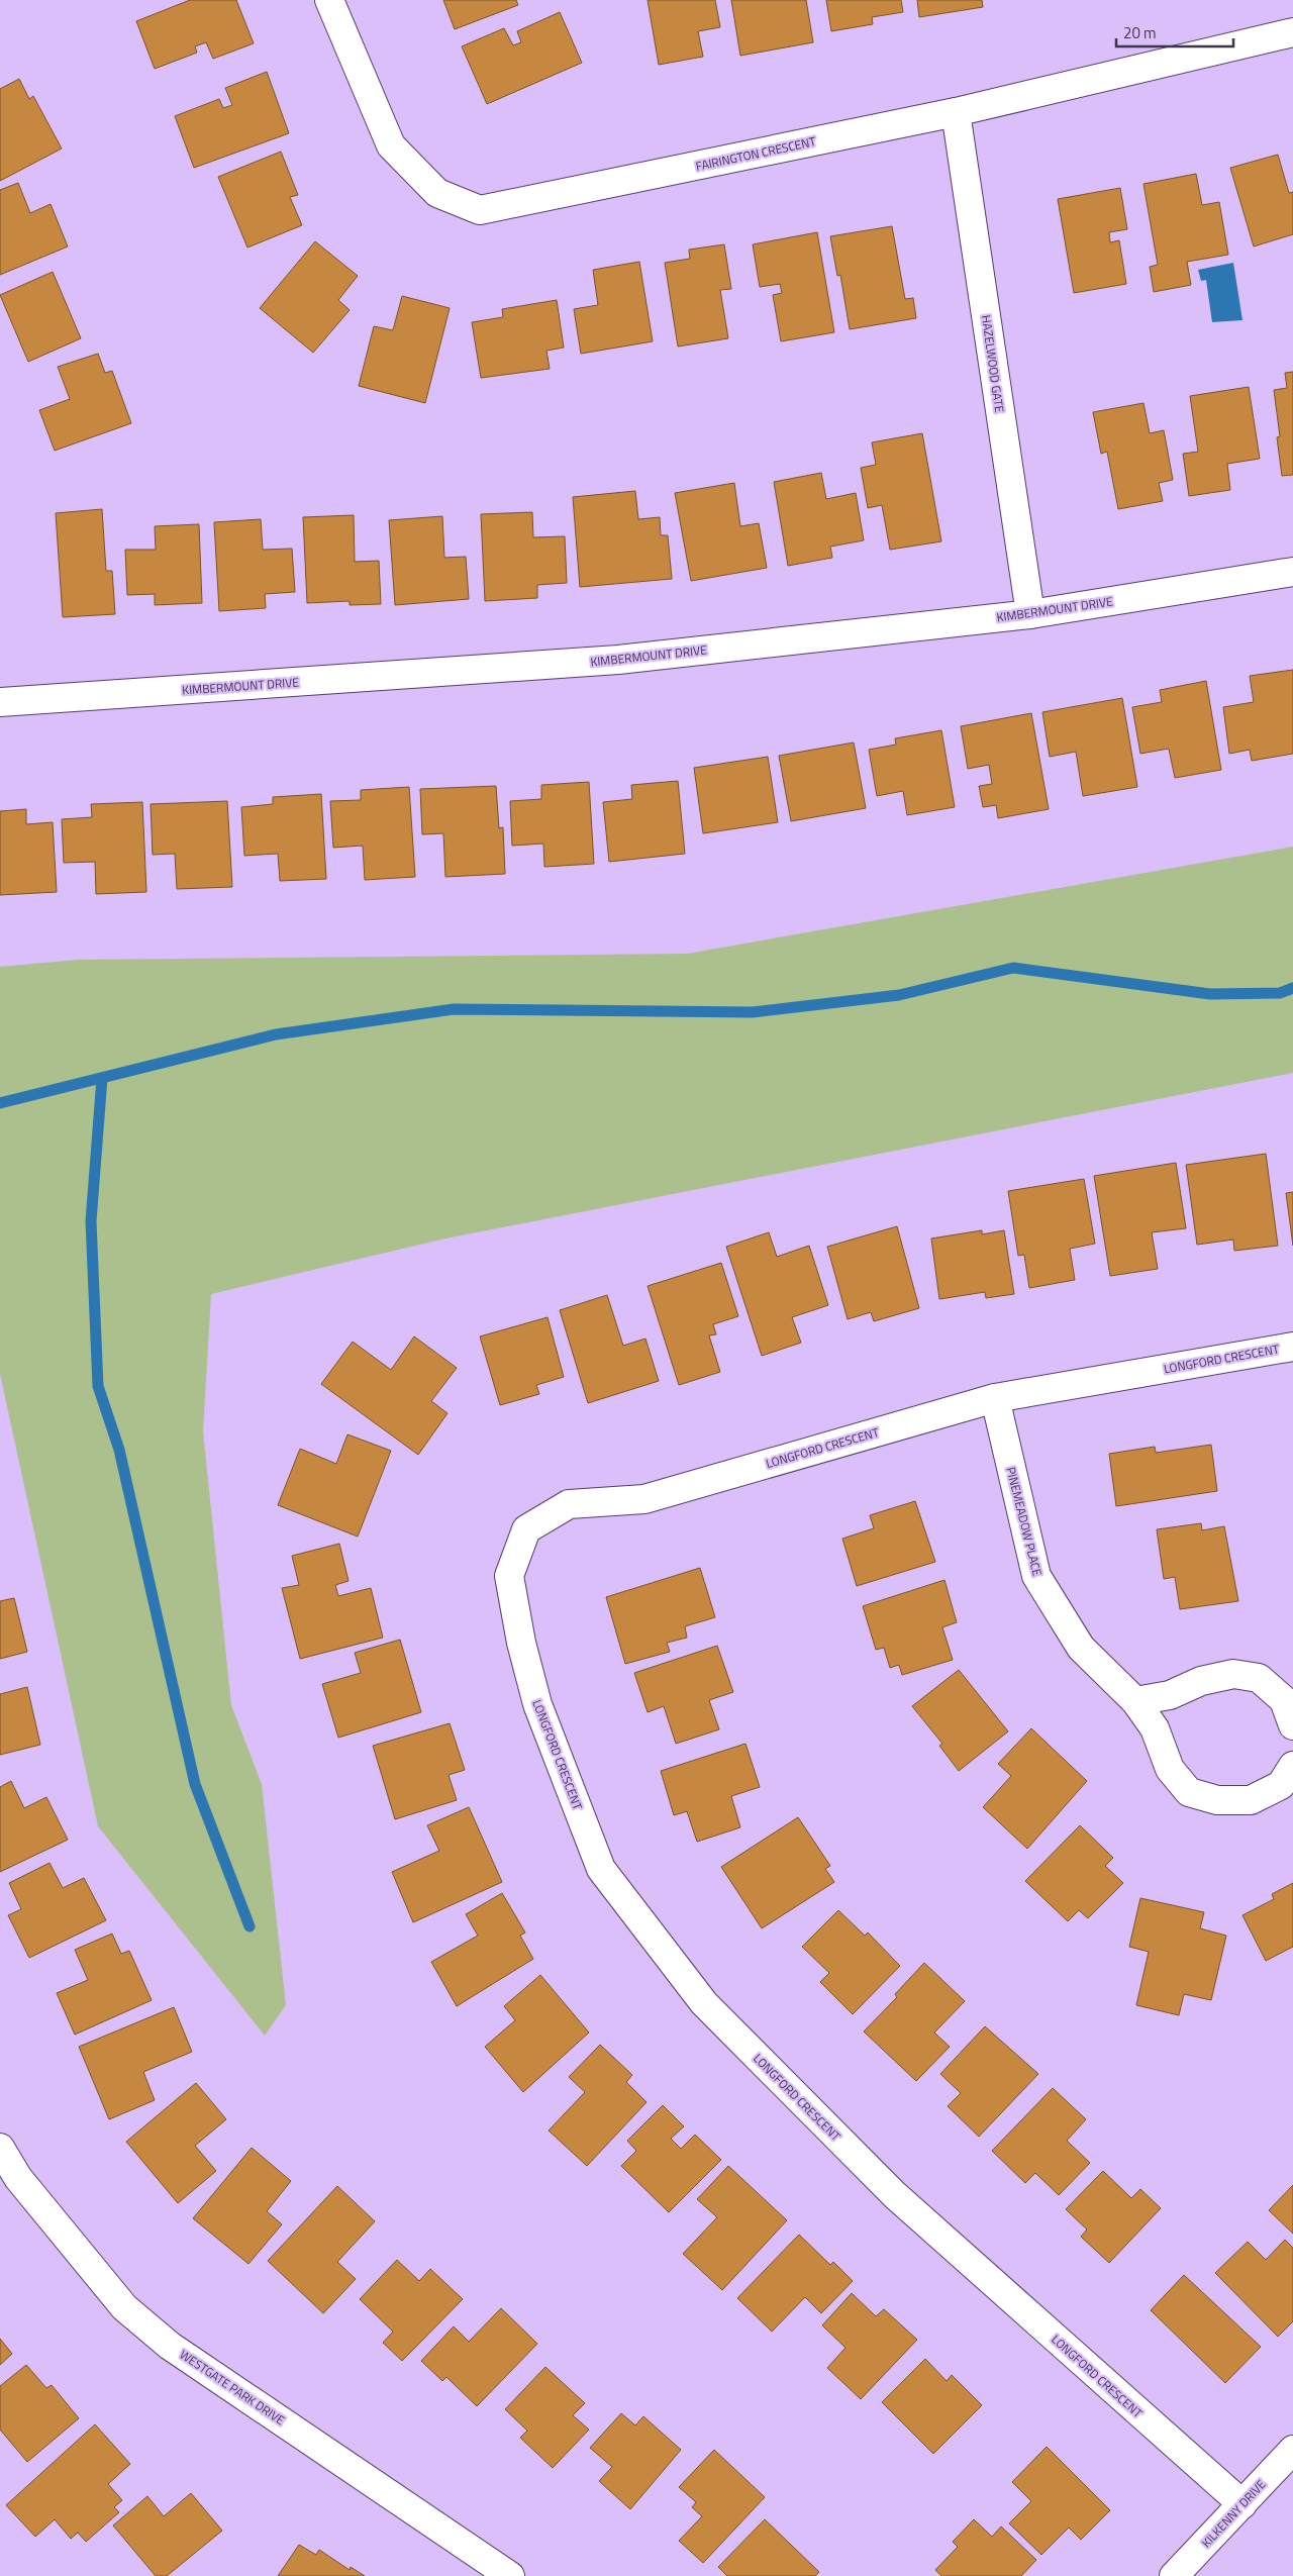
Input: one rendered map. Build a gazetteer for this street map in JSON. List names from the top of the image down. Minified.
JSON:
{"streets":{"street":["FAIRINGTON CRESCENT","HAZELWOOD GATE","KIMBERMOUNT DRIVE","LONGFORD CRESCENT","PINEMEADOW PLACE","WESTGATE PARK DRIVE","KILKENNY DRIVE"]},"crossings":[["FAIRINGTON CRESCENT","HAZELWOOD GATE"],["HAZELWOOD GATE","KIMBERMOUNT DRIVE"],["LONGFORD CRESCENT","PINEMEADOW PLACE"],["LONGFORD CRESCENT","KILKENNY DRIVE"]],"scale_bar":"20 m"}
